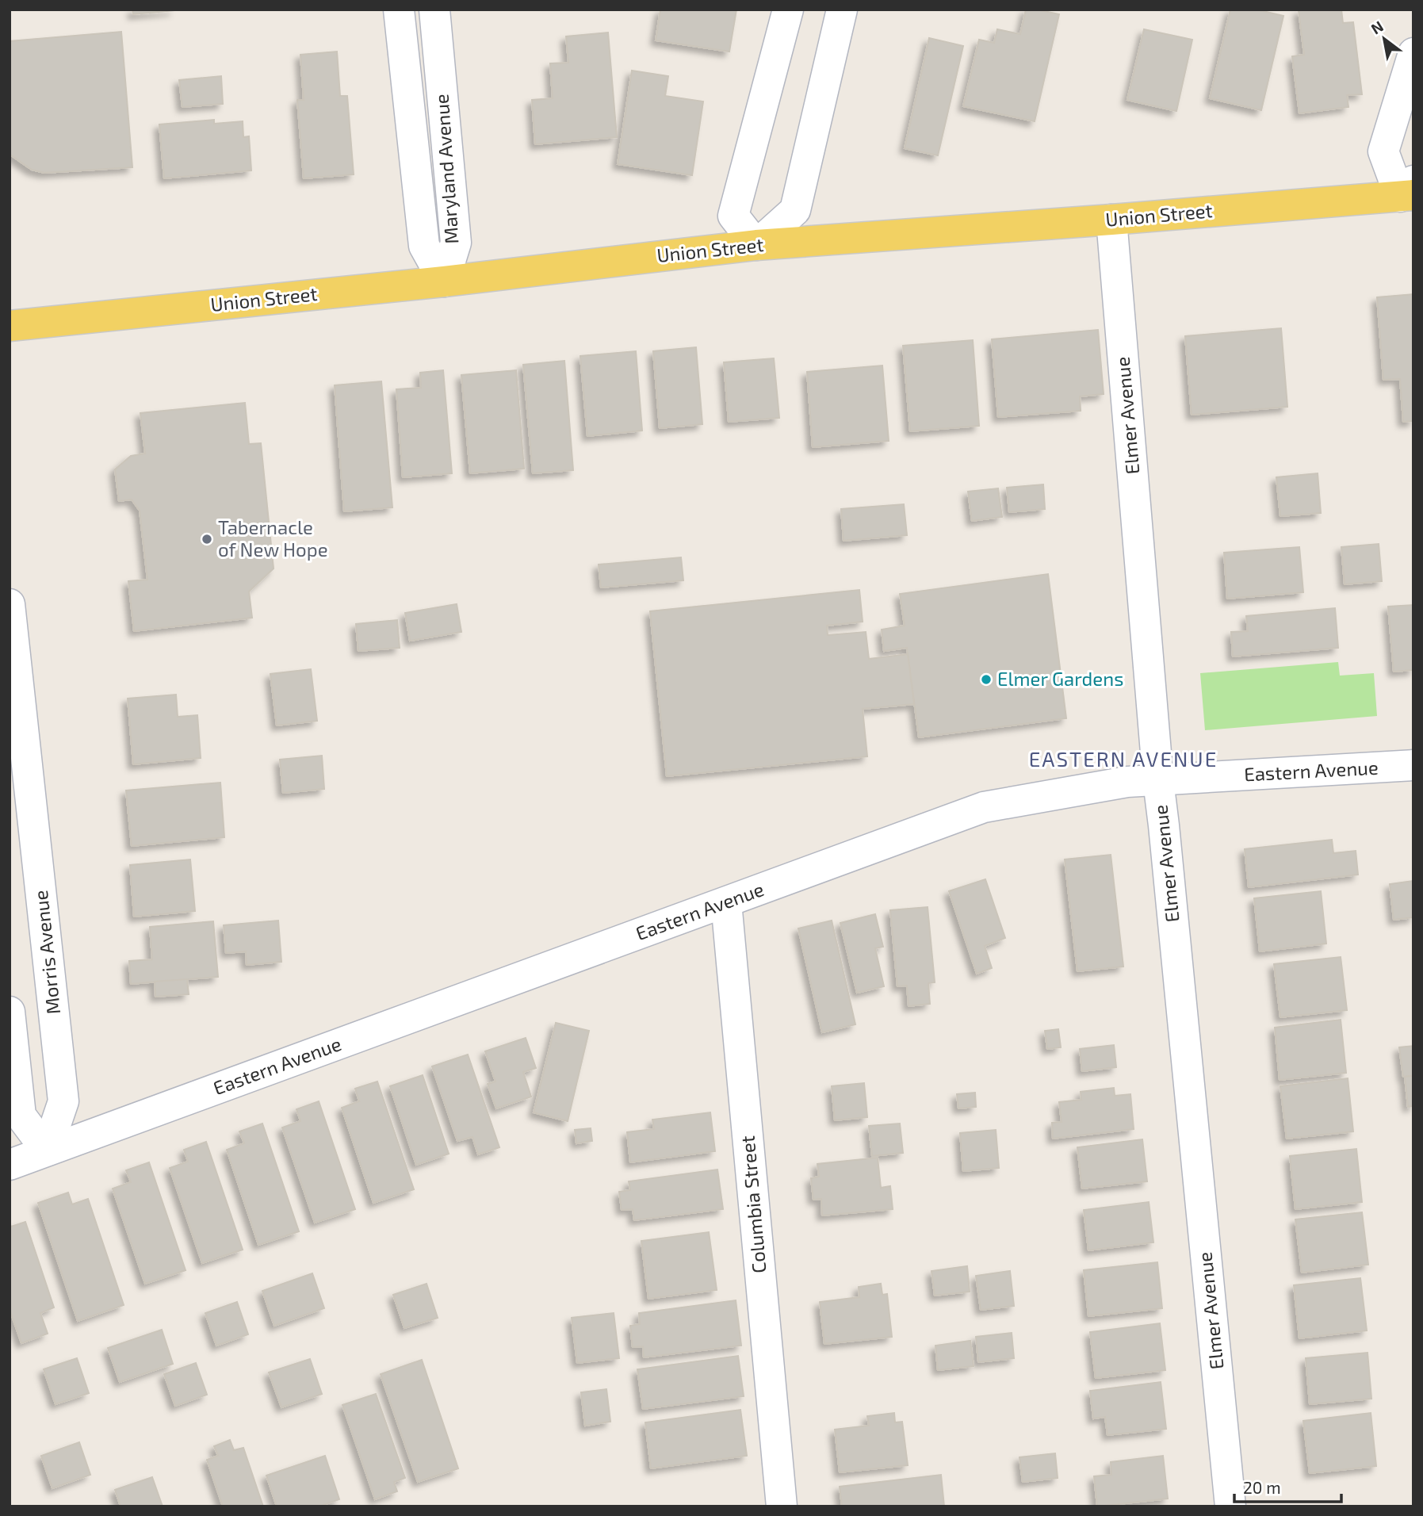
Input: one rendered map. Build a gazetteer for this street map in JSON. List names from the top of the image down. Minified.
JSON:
{"streets":{"main road":["Union Street"],"street":["Maryland Avenue","Elmer Avenue","Eastern Avenue","Morris Avenue","Columbia Street"]},"crossings":[["Maryland Avenue","Union Street"],["Union Street","Elmer Avenue"],["Elmer Avenue","Eastern Avenue"],["Eastern Avenue","Morris Avenue"],["Eastern Avenue","Columbia Street"]],"districts":["EASTERN AVENUE"],"places":["Tabernacle of New Hope","Elmer Gardens"],"scale_bar":"20 m","north":"top left"}
